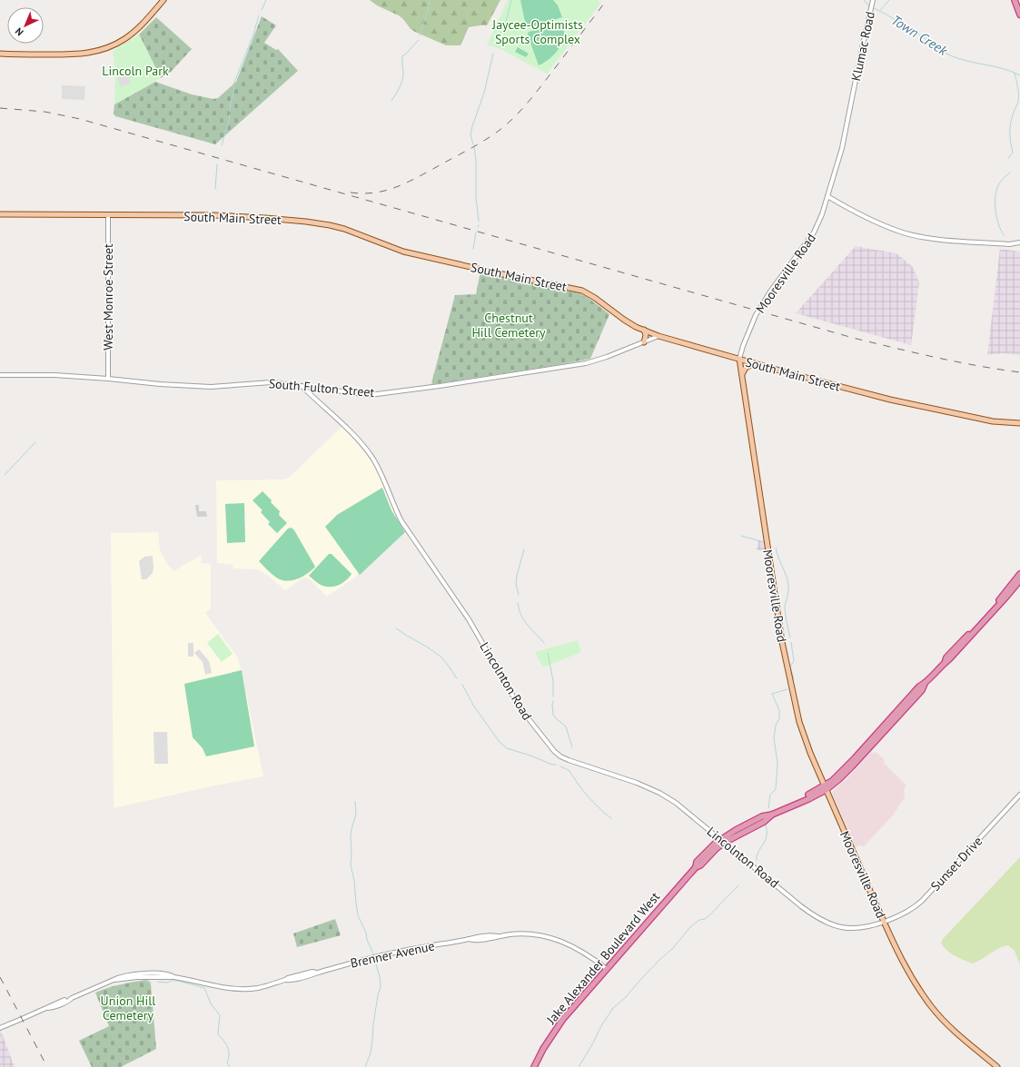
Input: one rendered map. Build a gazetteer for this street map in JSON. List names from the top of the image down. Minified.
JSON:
{"streets":{"highway":["Jake Alexander Boulevard West"],"main road":["South Main Street","Mooresville Road"],"street":["Klumac Road","West Monroe Street","South Fulton Street","Lincolnton Road","Sunset Drive","Brenner Avenue"]},"crossings":[["Klumac Road","Mooresville Road"],["South Main Street","Mooresville Road"],["South Main Street","West Monroe Street"],["South Main Street","South Fulton Street"],["Mooresville Road","Lincolnton Road"],["Mooresville Road","Sunset Drive"],["Mooresville Road","Jake Alexander Boulevard West"],["West Monroe Street","South Fulton Street"],["South Fulton Street","Lincolnton Road"],["Lincolnton Road","Sunset Drive"],["Lincolnton Road","Jake Alexander Boulevard West"],["Brenner Avenue","Jake Alexander Boulevard West"]],"water":["Town Creek"],"parks":["Jaycee-Optimists Sports Complex","Lincoln Park","Chestnut Hill Cemetery","Union Hill Cemetery"],"north":"bottom left"}
